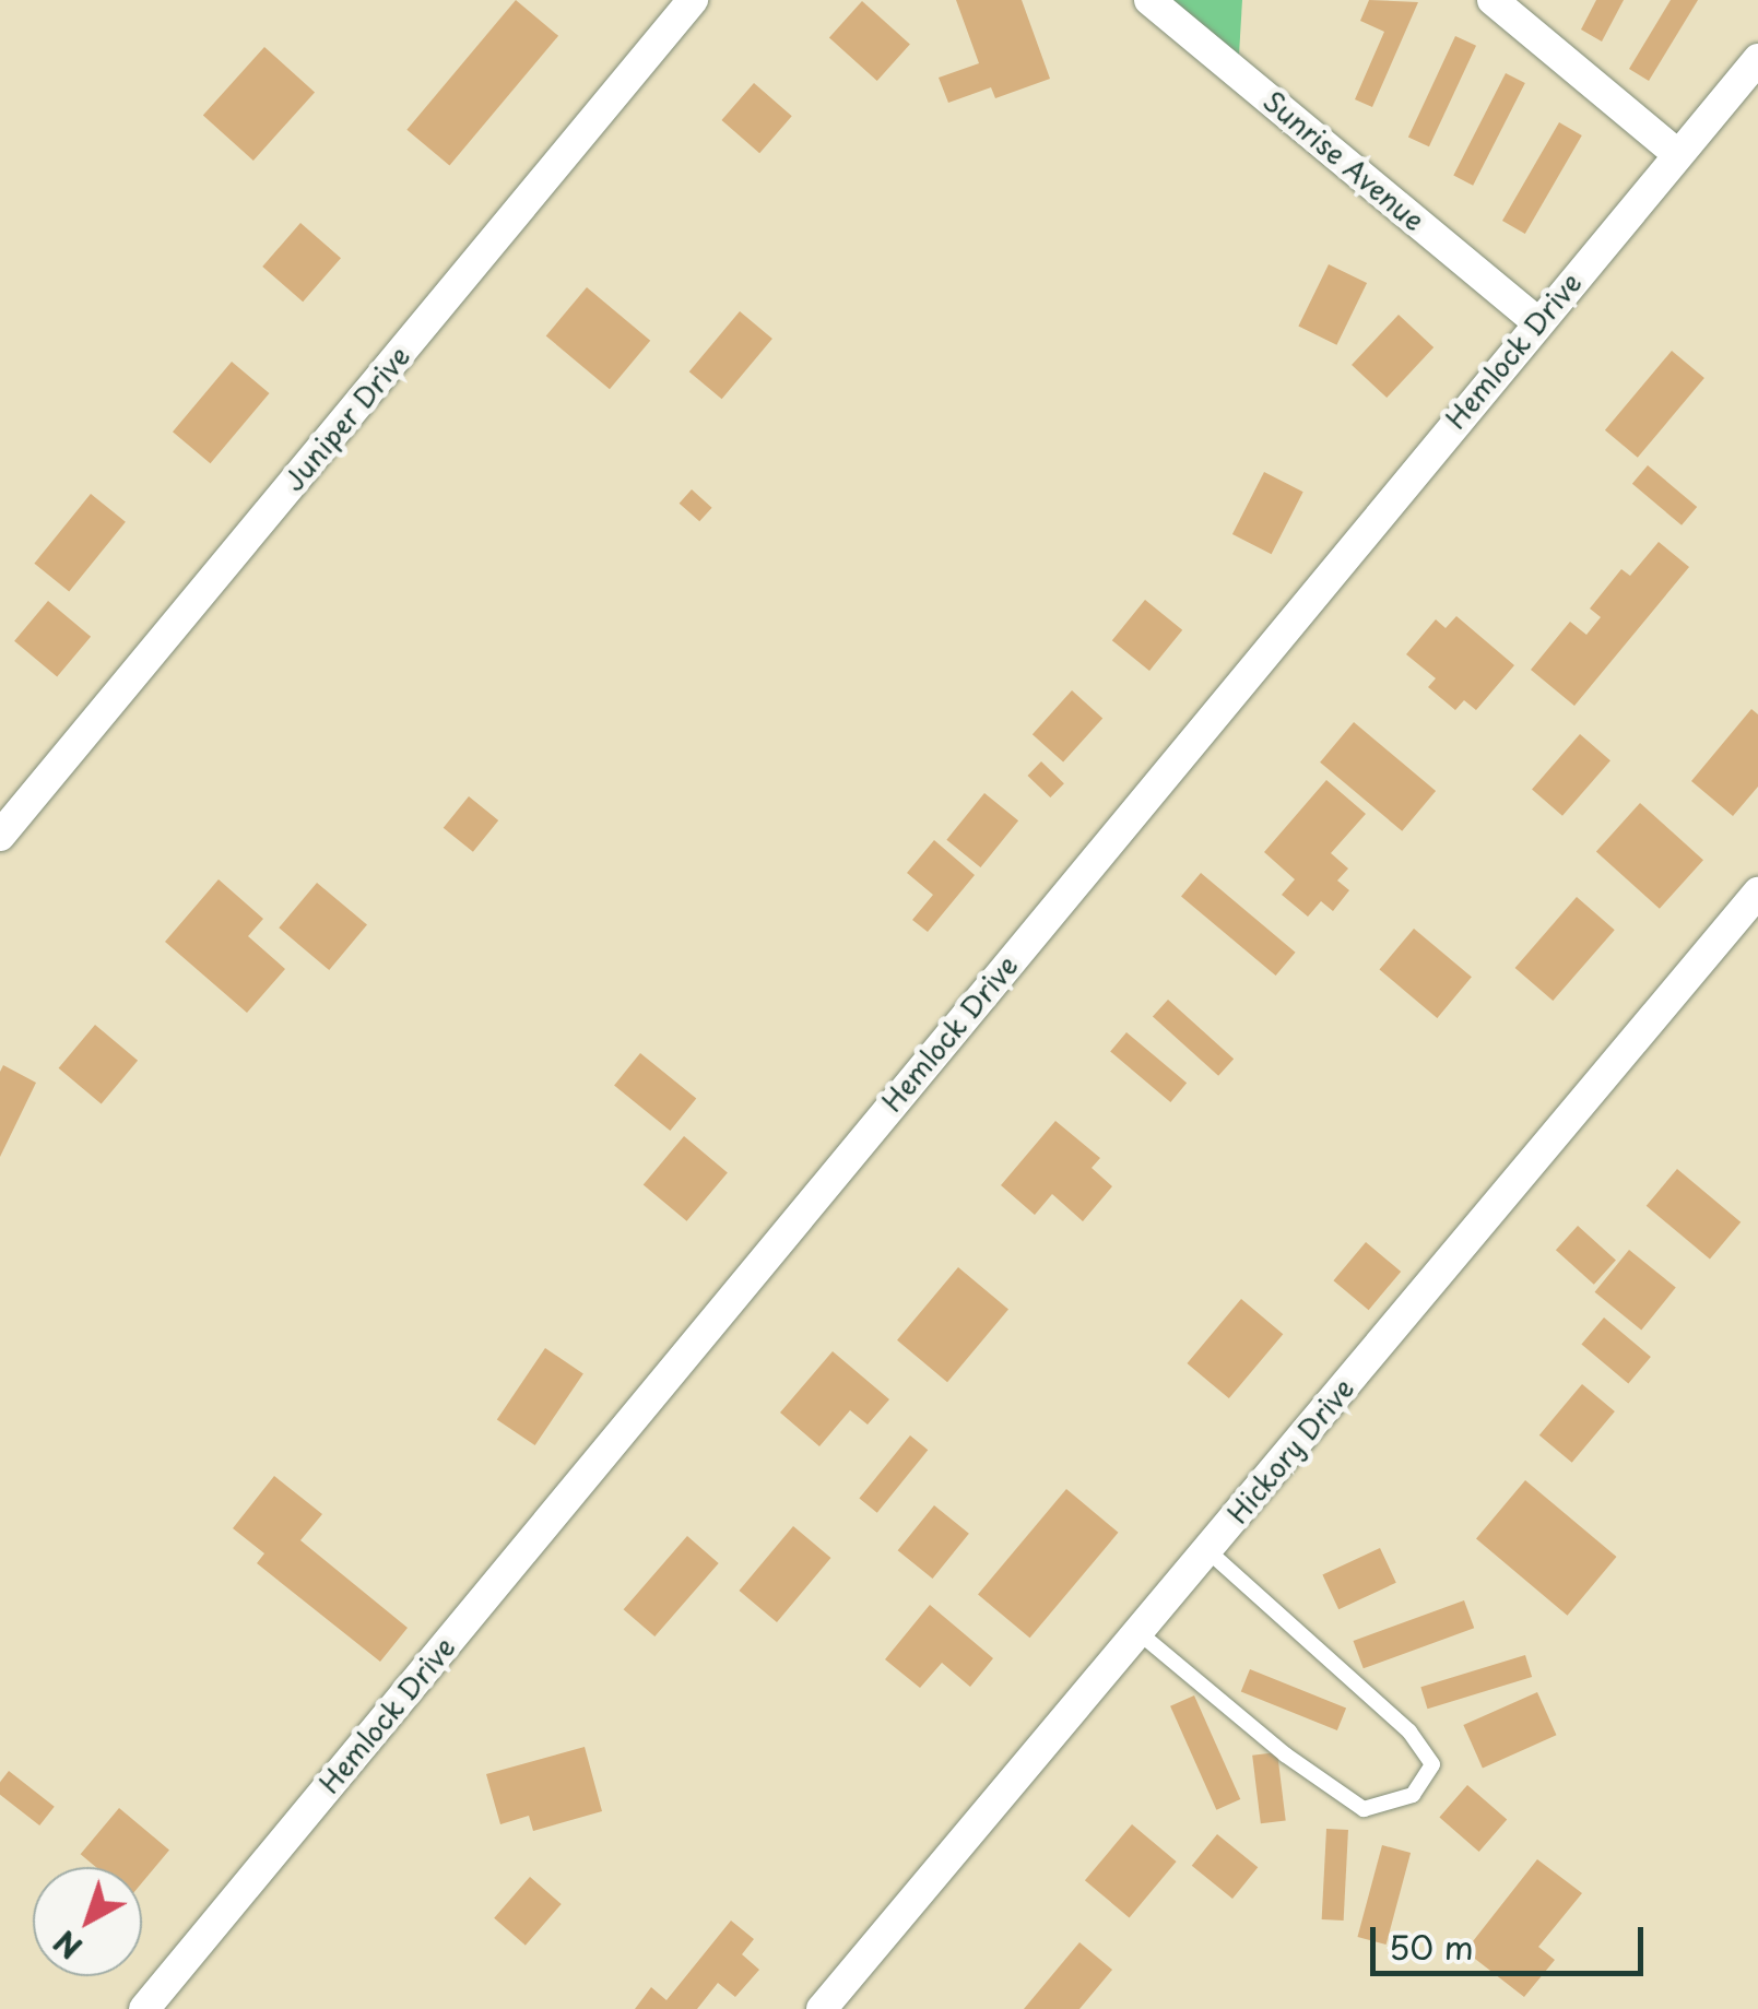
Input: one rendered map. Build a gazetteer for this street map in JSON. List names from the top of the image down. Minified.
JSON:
{"streets":{"street":["Sunrise Avenue","Hemlock Drive","Juniper Drive","Hickory Drive"]},"crossings":[["Sunrise Avenue","Hemlock Drive"]],"scale_bar":"50 m","north":"bottom left"}
